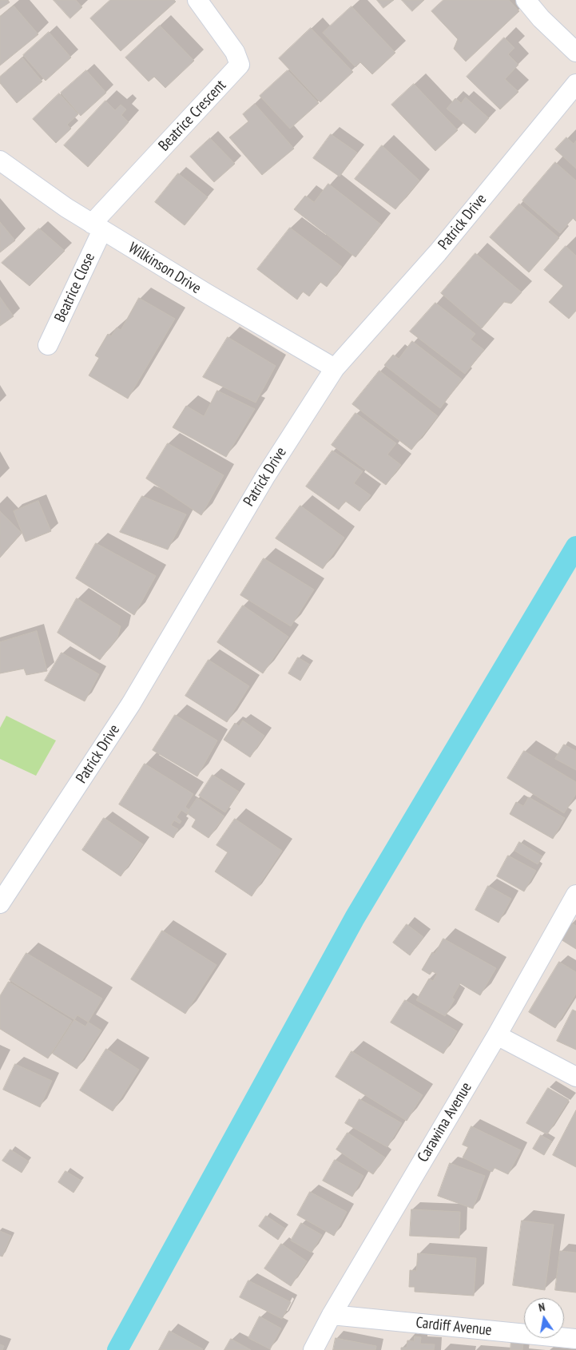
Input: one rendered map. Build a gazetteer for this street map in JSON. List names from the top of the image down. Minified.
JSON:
{"streets":{"street":["Beatrice Crescent","Patrick Drive","Wilkinson Drive","Beatrice Close","Carawina Avenue","Cardiff Avenue"]},"crossings":[["Beatrice Crescent","Wilkinson Drive"],["Beatrice Crescent","Beatrice Close"],["Patrick Drive","Wilkinson Drive"],["Wilkinson Drive","Beatrice Close"],["Carawina Avenue","Cardiff Avenue"]],"north":"top"}
